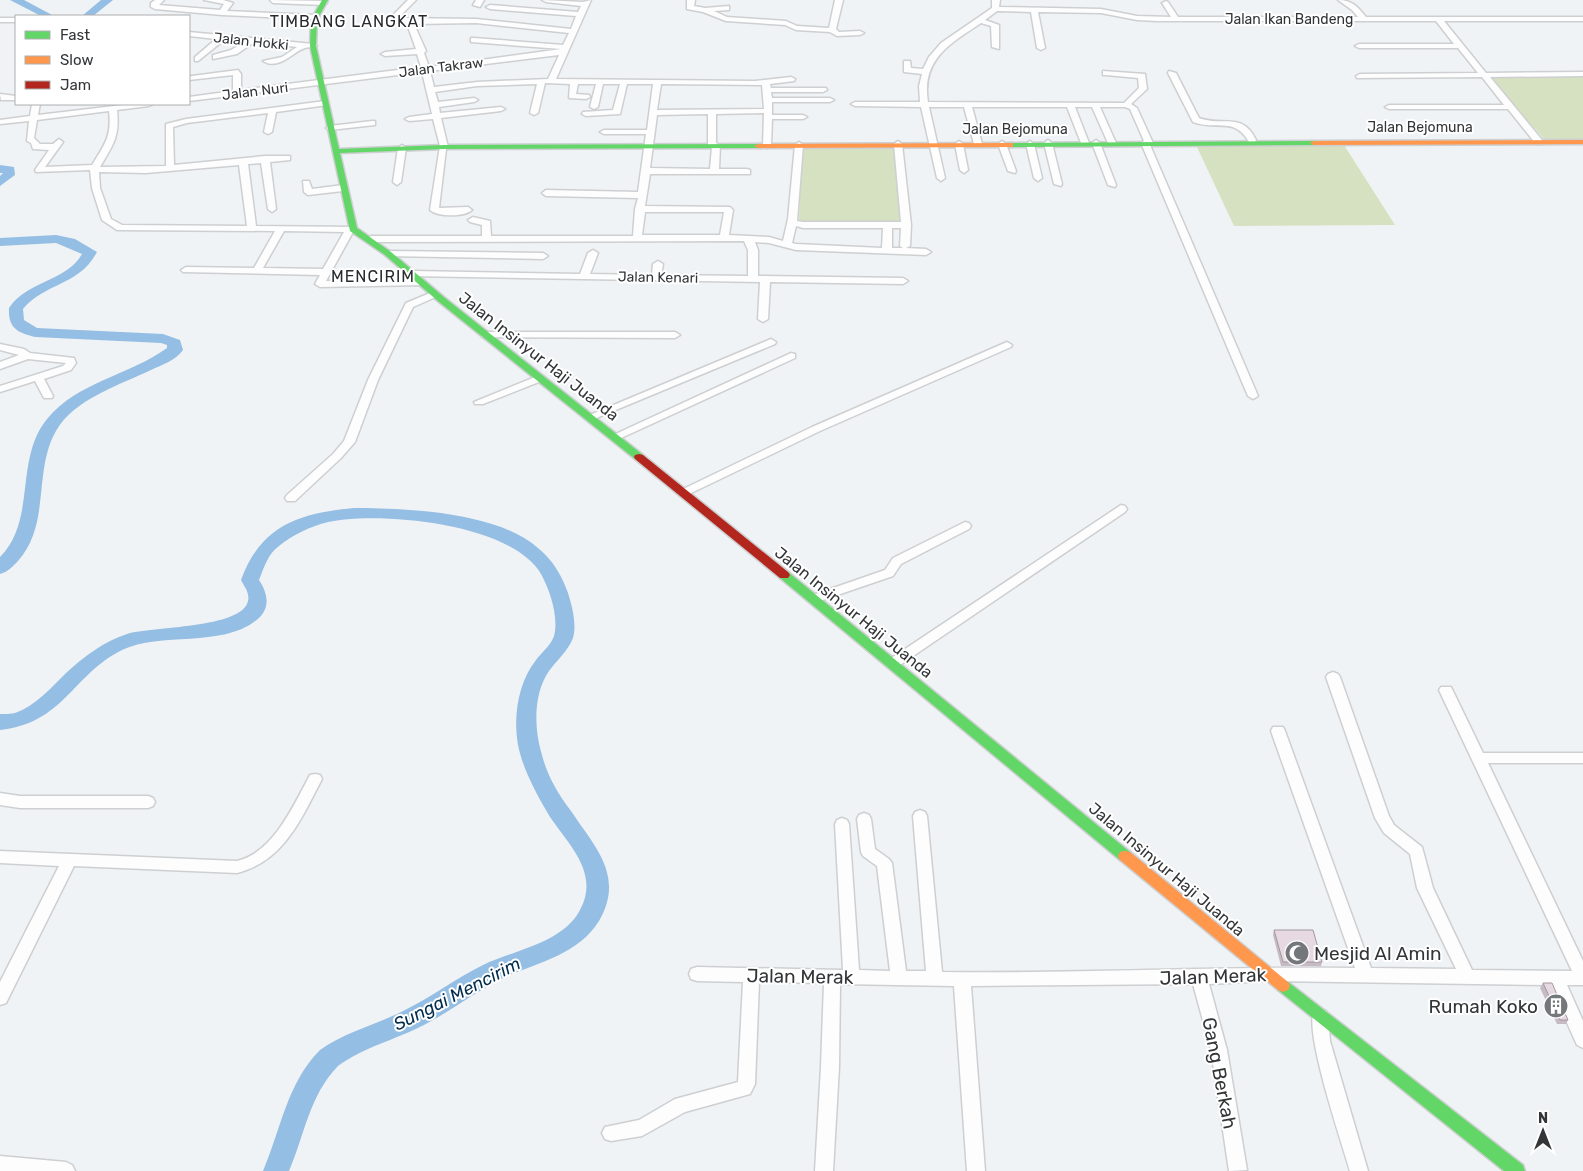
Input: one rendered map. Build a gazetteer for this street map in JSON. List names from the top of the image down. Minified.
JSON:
{"streets":{"street":["Jalan Ikan Bandeng","Jalan Hokki","Jalan Takraw","Jalan Nuri","Jalan Bejomuna","Jalan Kenari","Jalan Insinyur Haji Juanda","Jalan Merak","Gang Berkah"]},"crossings":[["Jalan Takraw","Jalan Nuri"],["Jalan Kenari","Jalan Insinyur Haji Juanda"],["Jalan Insinyur Haji Juanda","Jalan Merak"],["Jalan Merak","Gang Berkah"]],"districts":["TIMBANG LANGKAT","MENCIRIM"],"water":["Sungai Mencirim"],"places":{"mosque":["Mesjid Al Amin"],"building":["Rumah Koko"]},"legend":["Fast","Slow","Jam"],"north":"top"}
